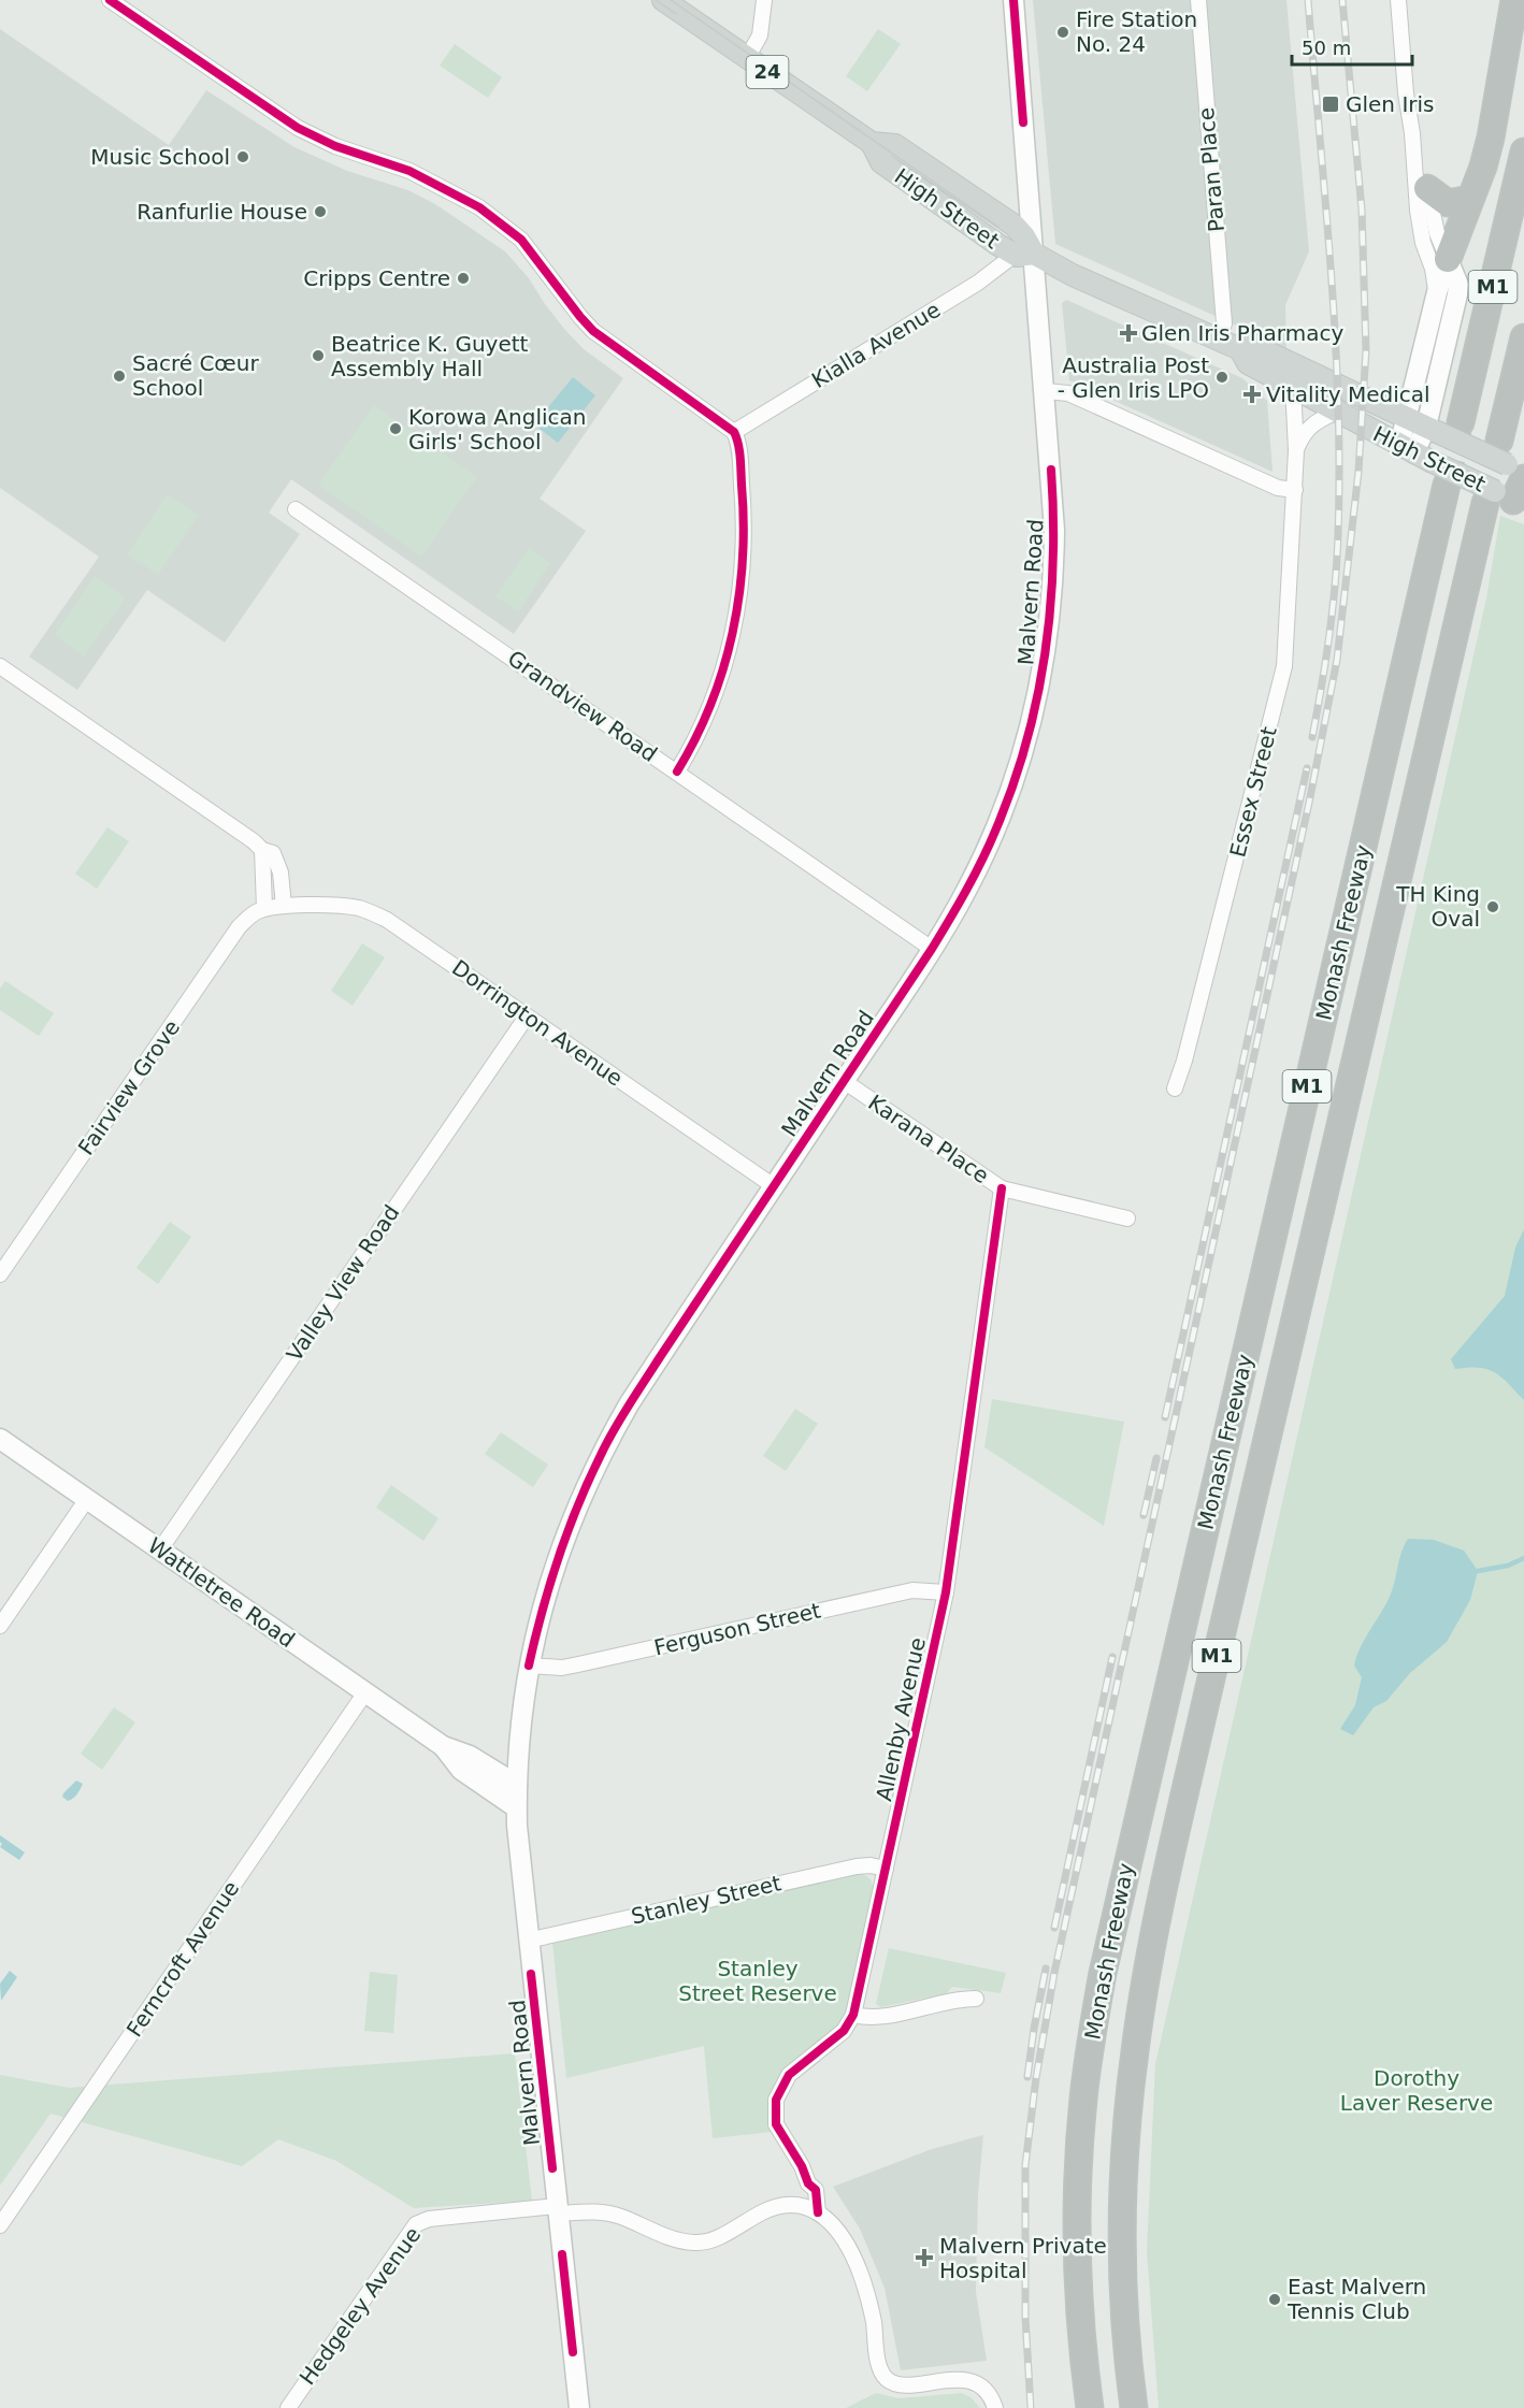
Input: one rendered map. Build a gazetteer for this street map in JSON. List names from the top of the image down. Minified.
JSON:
{"streets":{"highway":["M1","Monash Freeway"],"main road":["24","High Street","Malvern Road","Wattletree Road"],"street":["Paran Place","Kialla Avenue","Grandview Road","Essex Street","Dorrington Avenue","Fairview Grove","Karana Place","Valley View Road","Ferguson Street","Allenby Avenue","Stanley Street","Ferncroft Avenue","Hedgeley Avenue"]},"crossings":[["Paran Place","High Street"],["High Street","M1"],["High Street","Kialla Avenue"],["High Street","Malvern Road"],["High Street","Essex Street"],["High Street","Monash Freeway"],["Kialla Avenue","Malvern Road"],["Malvern Road","Grandview Road"],["Malvern Road","Dorrington Avenue"],["Malvern Road","Karana Place"],["Malvern Road","Wattletree Road"],["Malvern Road","Ferguson Street"],["Malvern Road","Stanley Street"],["Malvern Road","Hedgeley Avenue"],["Dorrington Avenue","Fairview Grove"],["Dorrington Avenue","Valley View Road"],["Karana Place","Allenby Avenue"],["Valley View Road","Wattletree Road"],["Wattletree Road","Ferncroft Avenue"],["Ferguson Street","Allenby Avenue"],["Allenby Avenue","Stanley Street"]],"parks":["Stanley Street Reserve","Dorothy Laver Reserve"],"places":{"other":["Fire Station No. 24","Music School","Ranfurlie House","Cripps Centre","Beatrice K. Guyett Assembly Hall","Sacré Cœur School","Australia Post - Glen Iris LPO","Korowa Anglican Girls' School","TH King Oval","East Malvern Tennis Club"],"transit":["Glen Iris"],"health":["Glen Iris Pharmacy","Vitality Medical","Malvern Private Hospital"]},"scale_bar":"50 m"}
